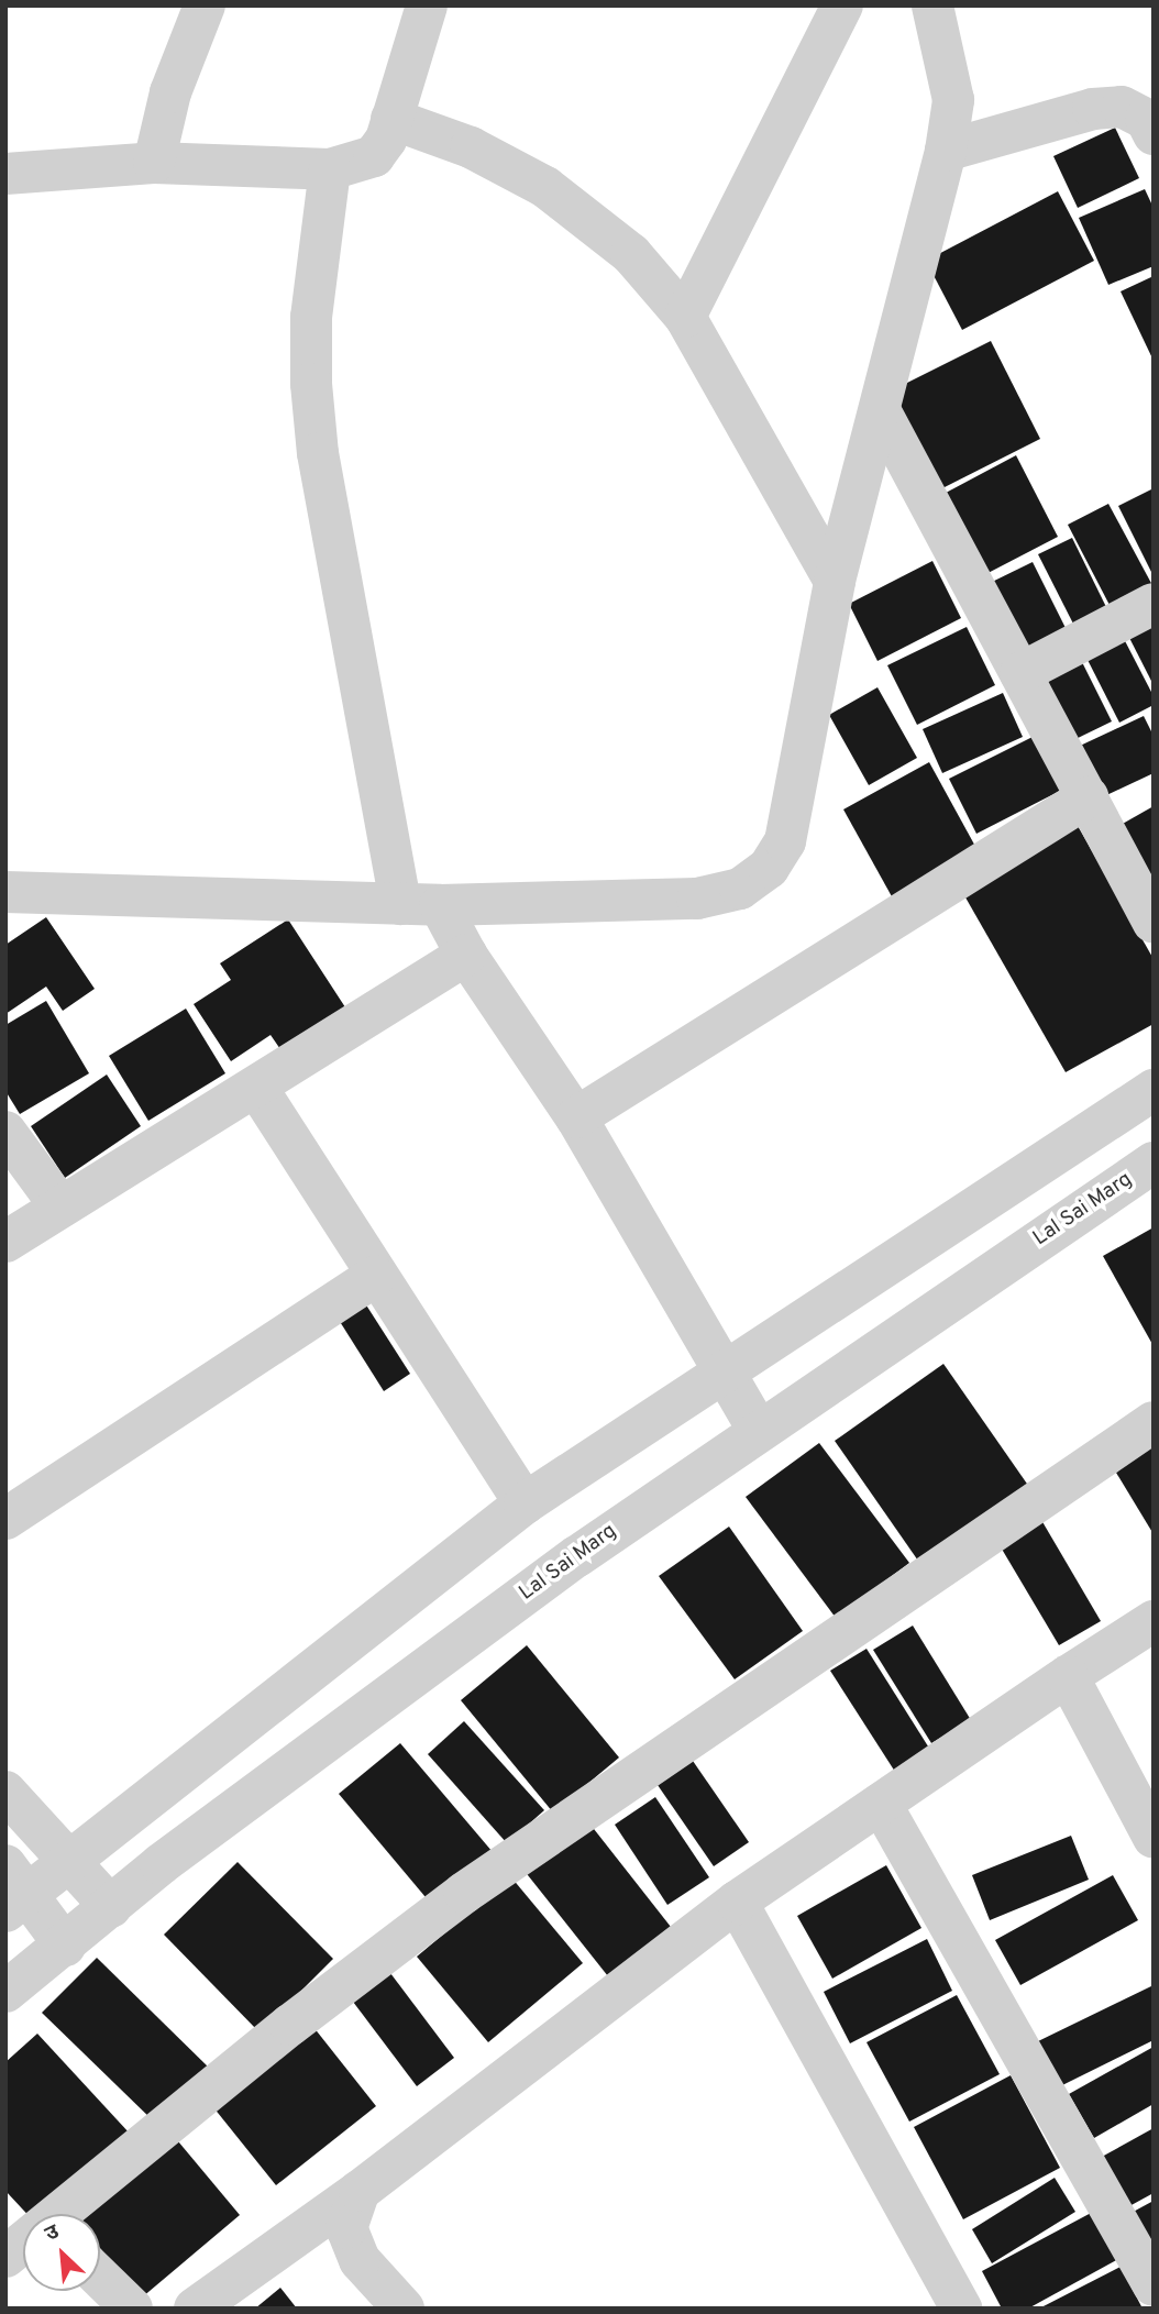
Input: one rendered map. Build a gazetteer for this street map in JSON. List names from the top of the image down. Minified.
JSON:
{"streets":{"street":["Lal Sai Marg"]},"north":"top left"}
